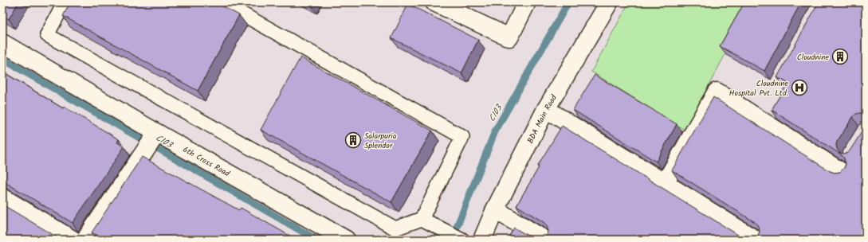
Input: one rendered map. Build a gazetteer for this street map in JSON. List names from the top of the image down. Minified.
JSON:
{"streets":{"street":["BDA Main Road","6th Cross Road"]},"water":["C103"],"places":{"building":["Cloudnine","Salarpuria Splendor"],"hospital":["Cloudnine Hospital Pvt. Ltd."]}}
